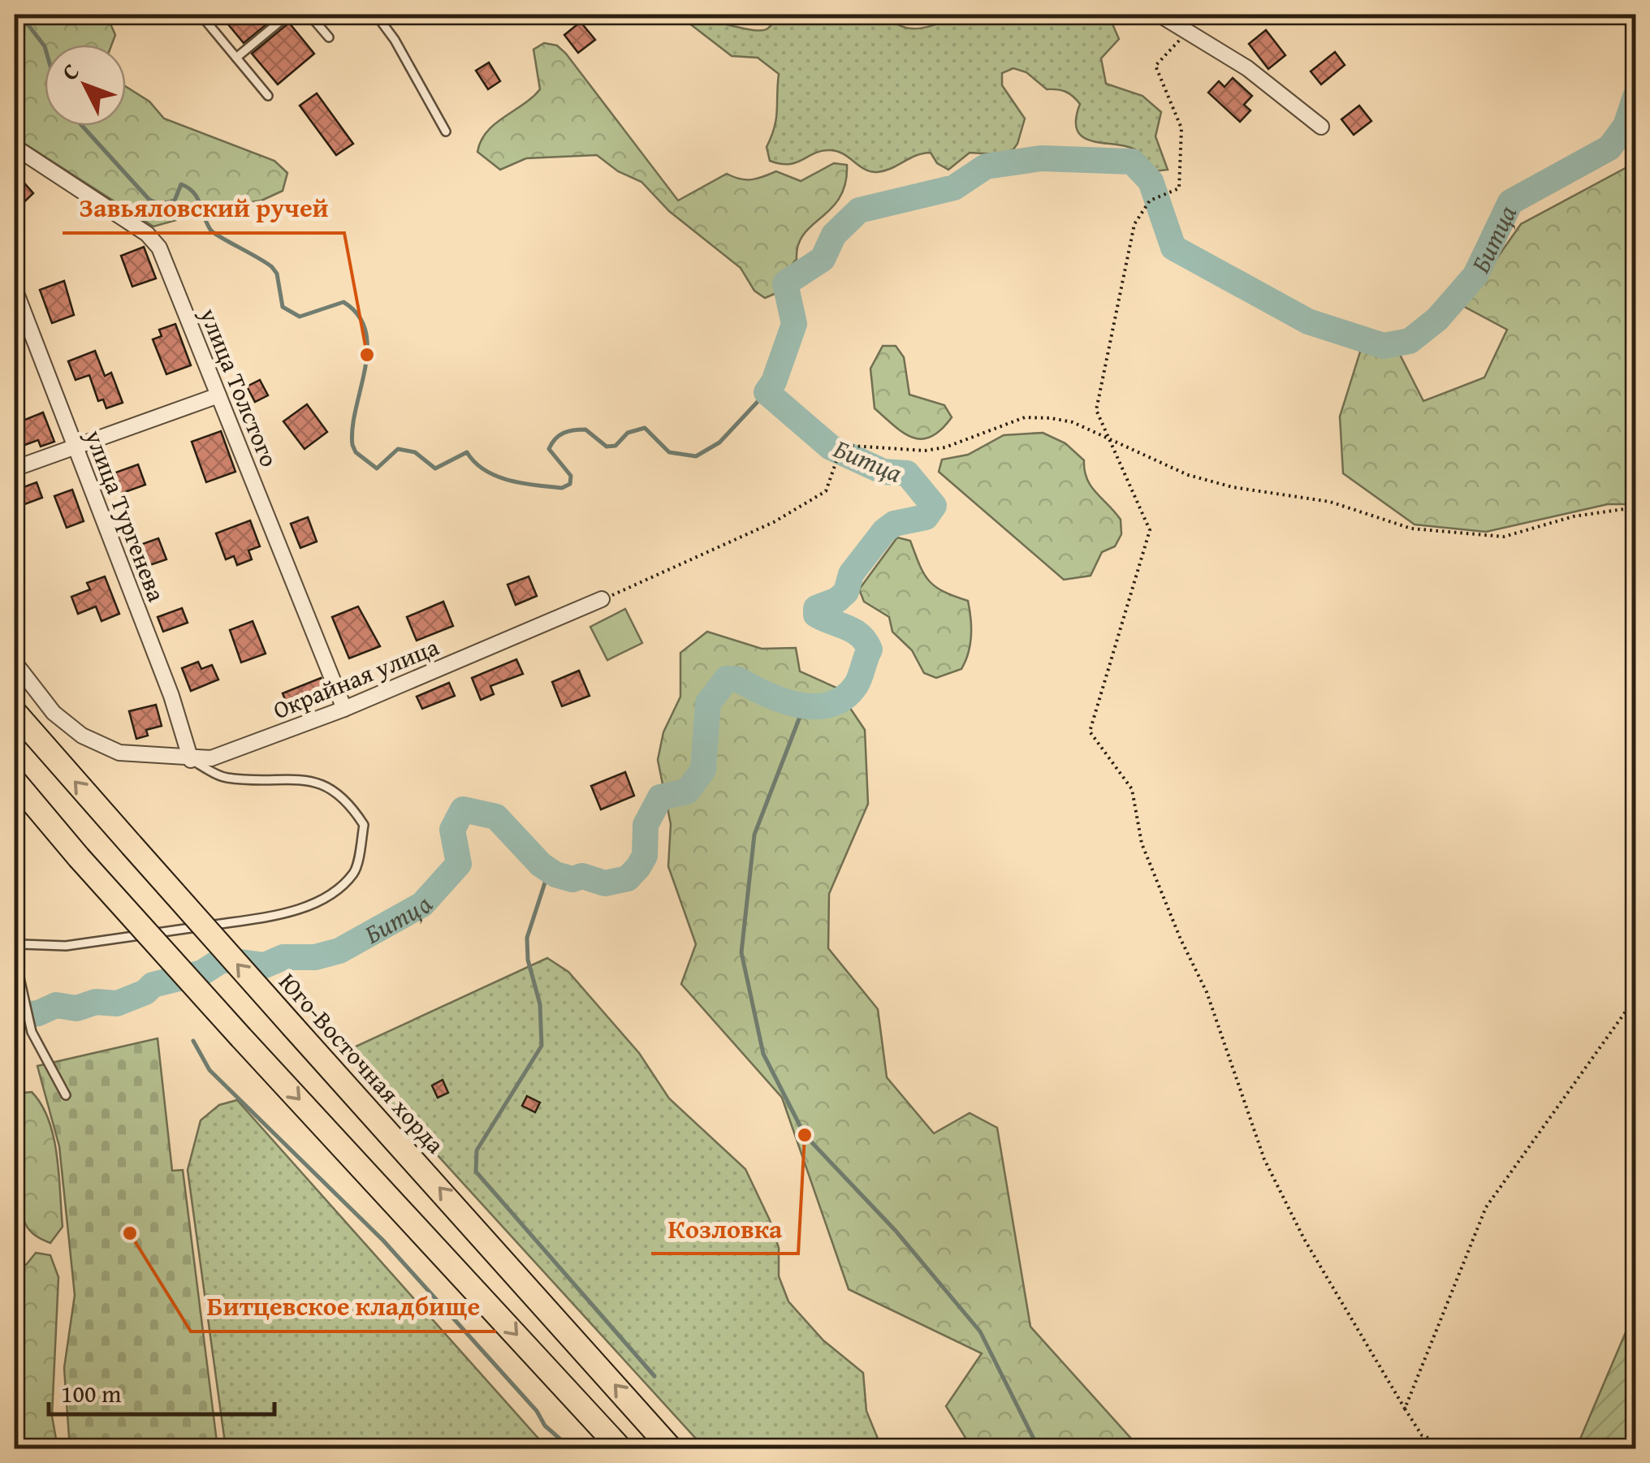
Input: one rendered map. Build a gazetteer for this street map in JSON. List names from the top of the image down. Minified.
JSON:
{"streets":{"main road":["Юго-Восточная хорда"],"street":["улица Толстого","улица Тургенева","Окрайная улица"]},"crossings":[["улица Толстого","Окрайная улица"],["улица Тургенева","Окрайная улица"]],"water":["Битца"],"places":["Завьяловский ручей","Козловка","Битцевское кладбище"],"scale_bar":"100 m","north":"top left"}
